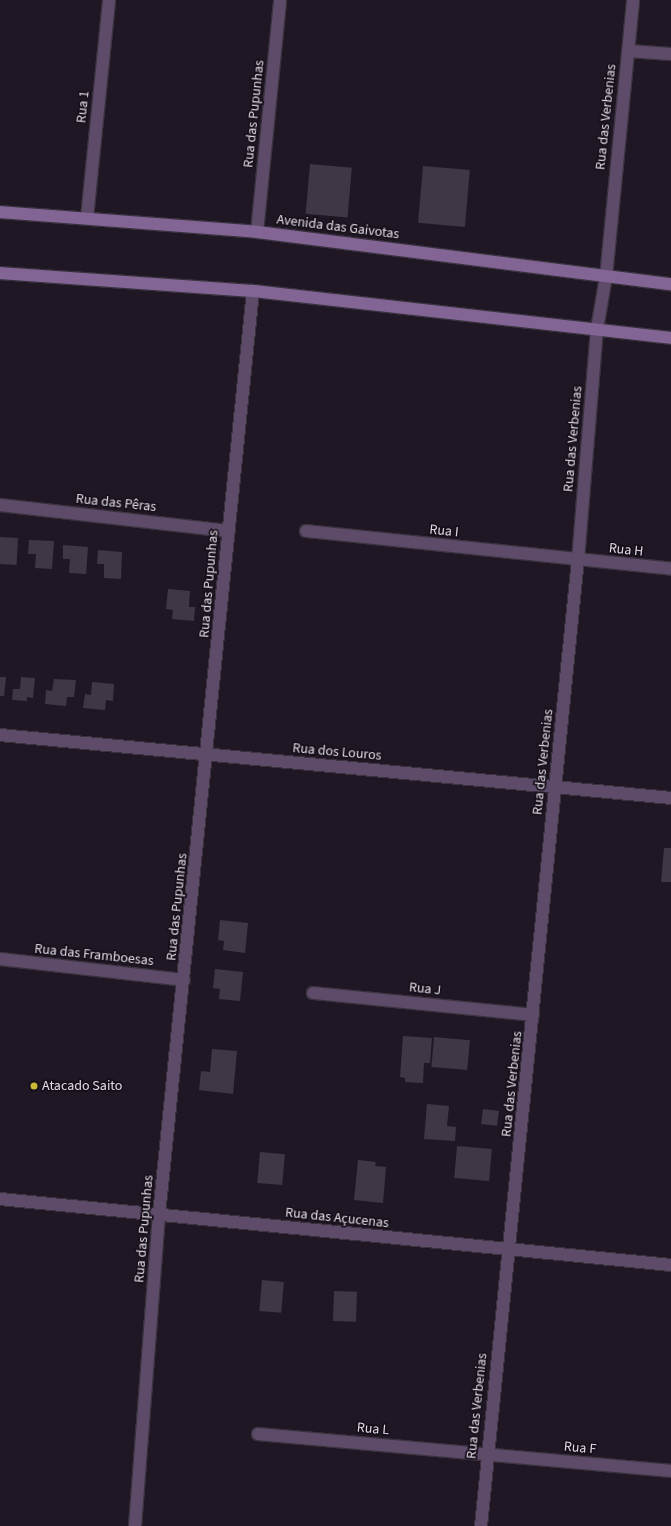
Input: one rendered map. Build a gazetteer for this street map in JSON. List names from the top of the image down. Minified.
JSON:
{"streets":{"street":["Rua 1","Rua das Pupunhas","Rua das Verbenias","Avenida das Gaivotas","Rua das Pêras","Rua I","Rua H","Rua dos Louros","Rua das Framboesas","Rua J","Rua das Açucenas","Rua L","Rua F"]},"crossings":[["Rua 1","Avenida das Gaivotas"],["Rua das Pupunhas","Avenida das Gaivotas"],["Rua das Pupunhas","Rua das Pêras"],["Rua das Pupunhas","Rua dos Louros"],["Rua das Pupunhas","Rua das Framboesas"],["Rua das Pupunhas","Rua das Açucenas"],["Rua das Verbenias","Avenida das Gaivotas"],["Rua das Verbenias","Rua I"],["Rua das Verbenias","Rua H"],["Rua das Verbenias","Rua dos Louros"],["Rua das Verbenias","Rua J"],["Rua das Verbenias","Rua das Açucenas"],["Rua das Verbenias","Rua L"],["Rua das Verbenias","Rua F"],["Rua I","Rua H"],["Rua L","Rua F"]],"places":["Atacado Saito"]}
